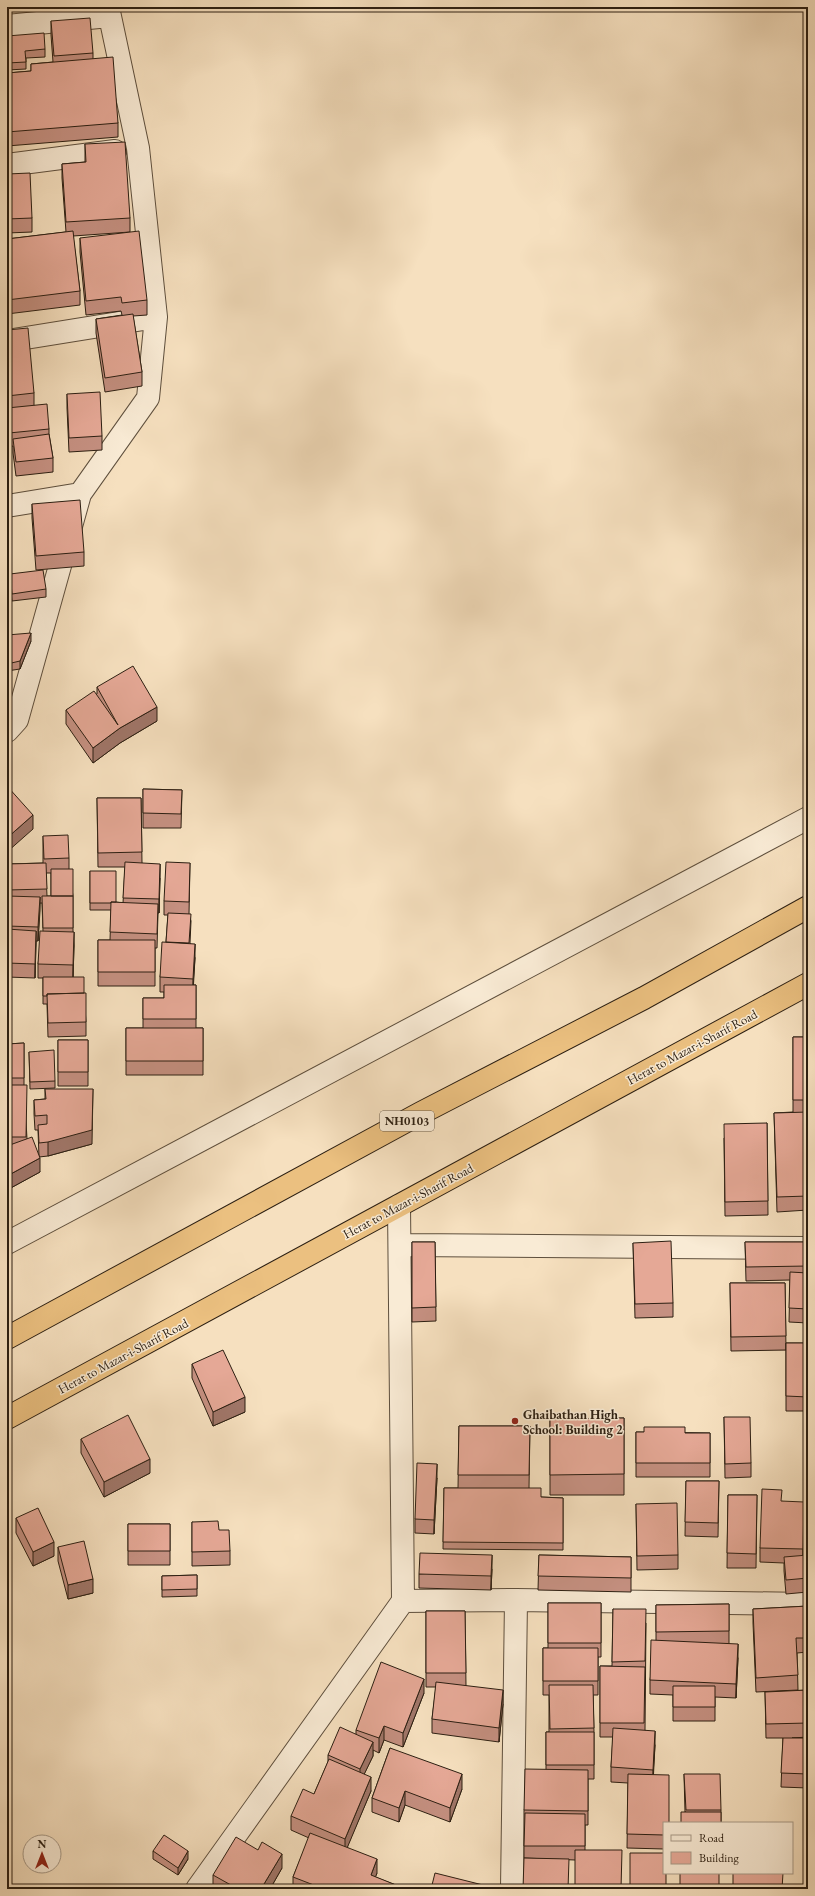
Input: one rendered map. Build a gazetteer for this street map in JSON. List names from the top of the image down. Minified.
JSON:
{"streets":{"highway":["Herat to Mazar-i-Sharif Road","NH0103"]},"places":["Ghaibathan High School: Building 2"],"legend":["Road","Building"],"north":"top"}
